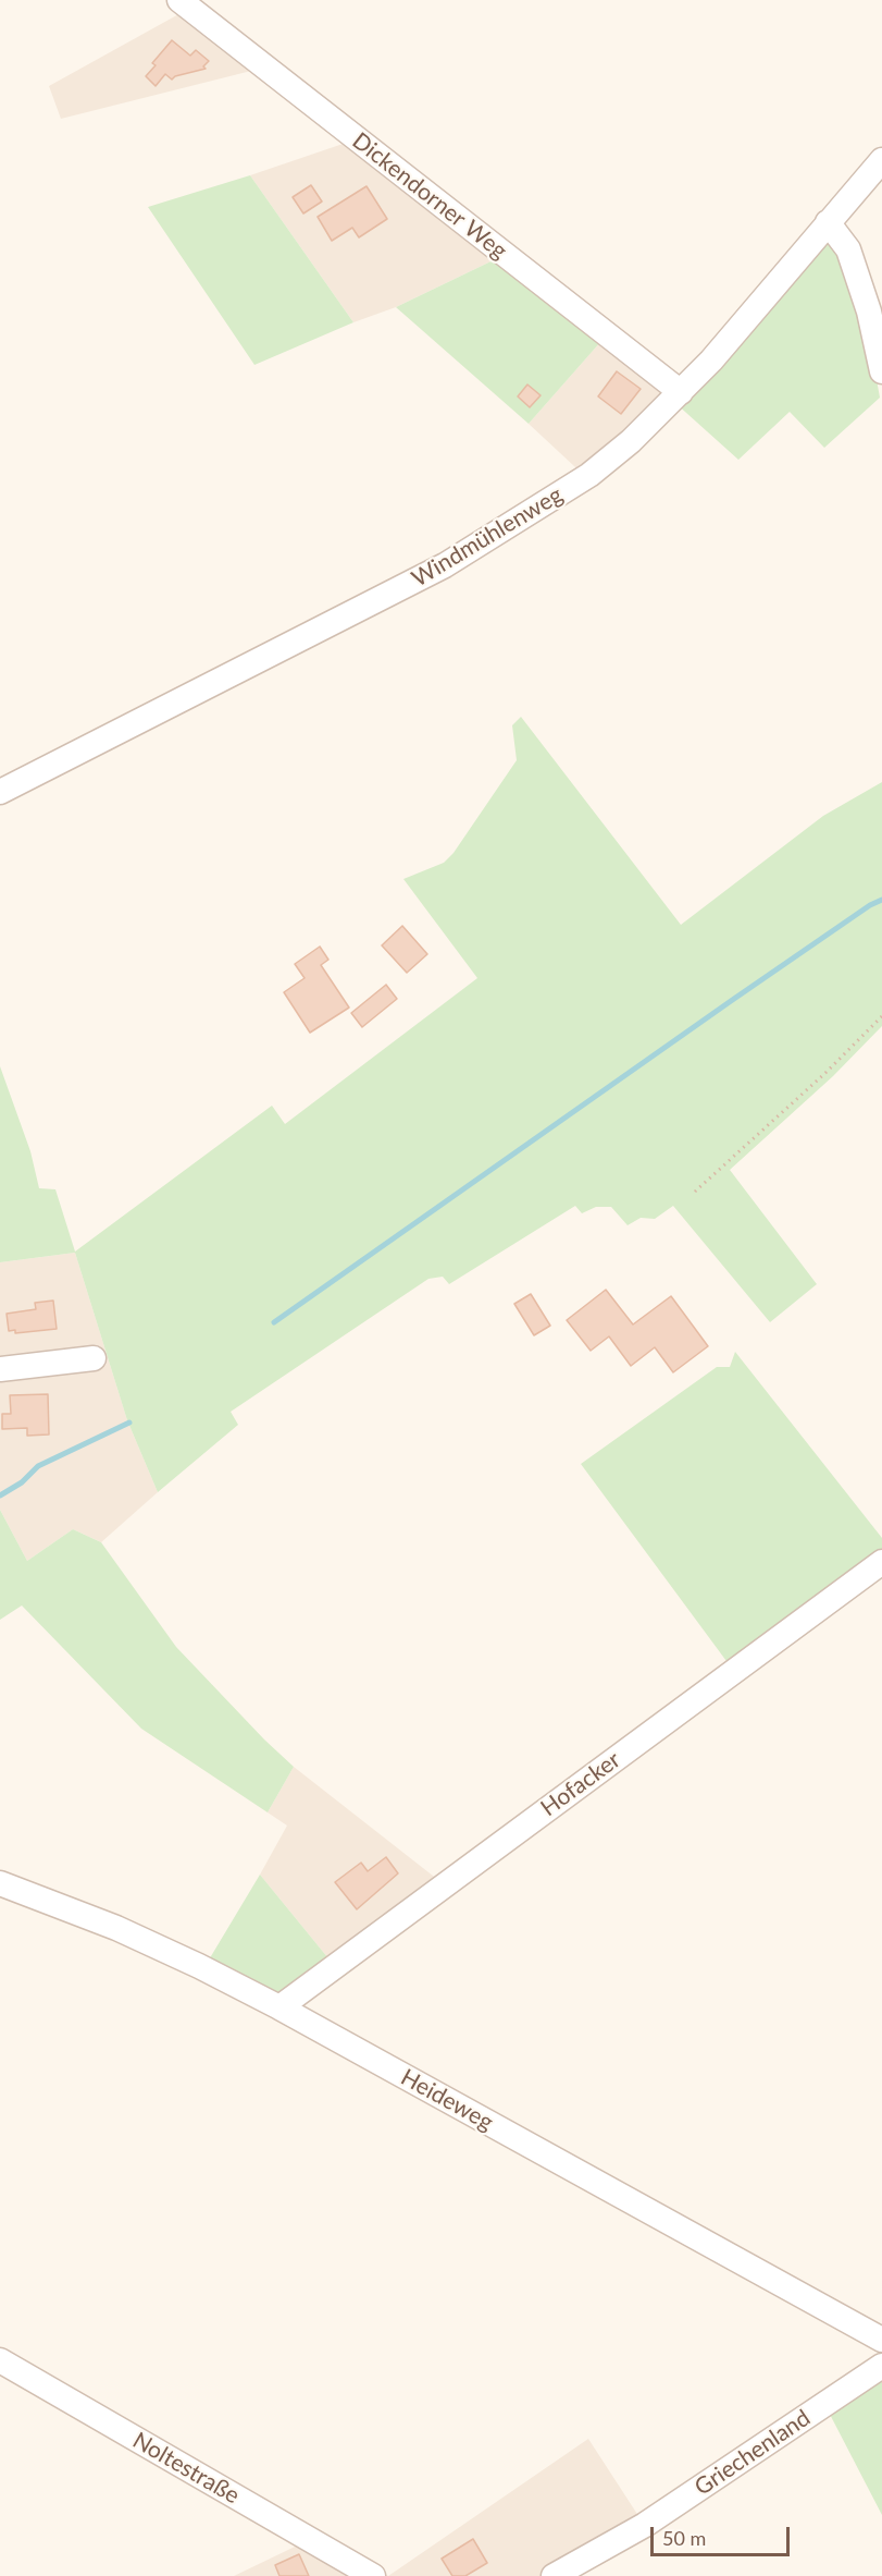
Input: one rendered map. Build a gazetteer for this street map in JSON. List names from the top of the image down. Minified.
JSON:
{"streets":{"street":["Dickendorner Weg","Windmühlenweg","Hofacker","Heideweg","Griechenland","Noltestraße"]},"crossings":[["Dickendorner Weg","Windmühlenweg"],["Hofacker","Heideweg"]],"scale_bar":"50 m"}
